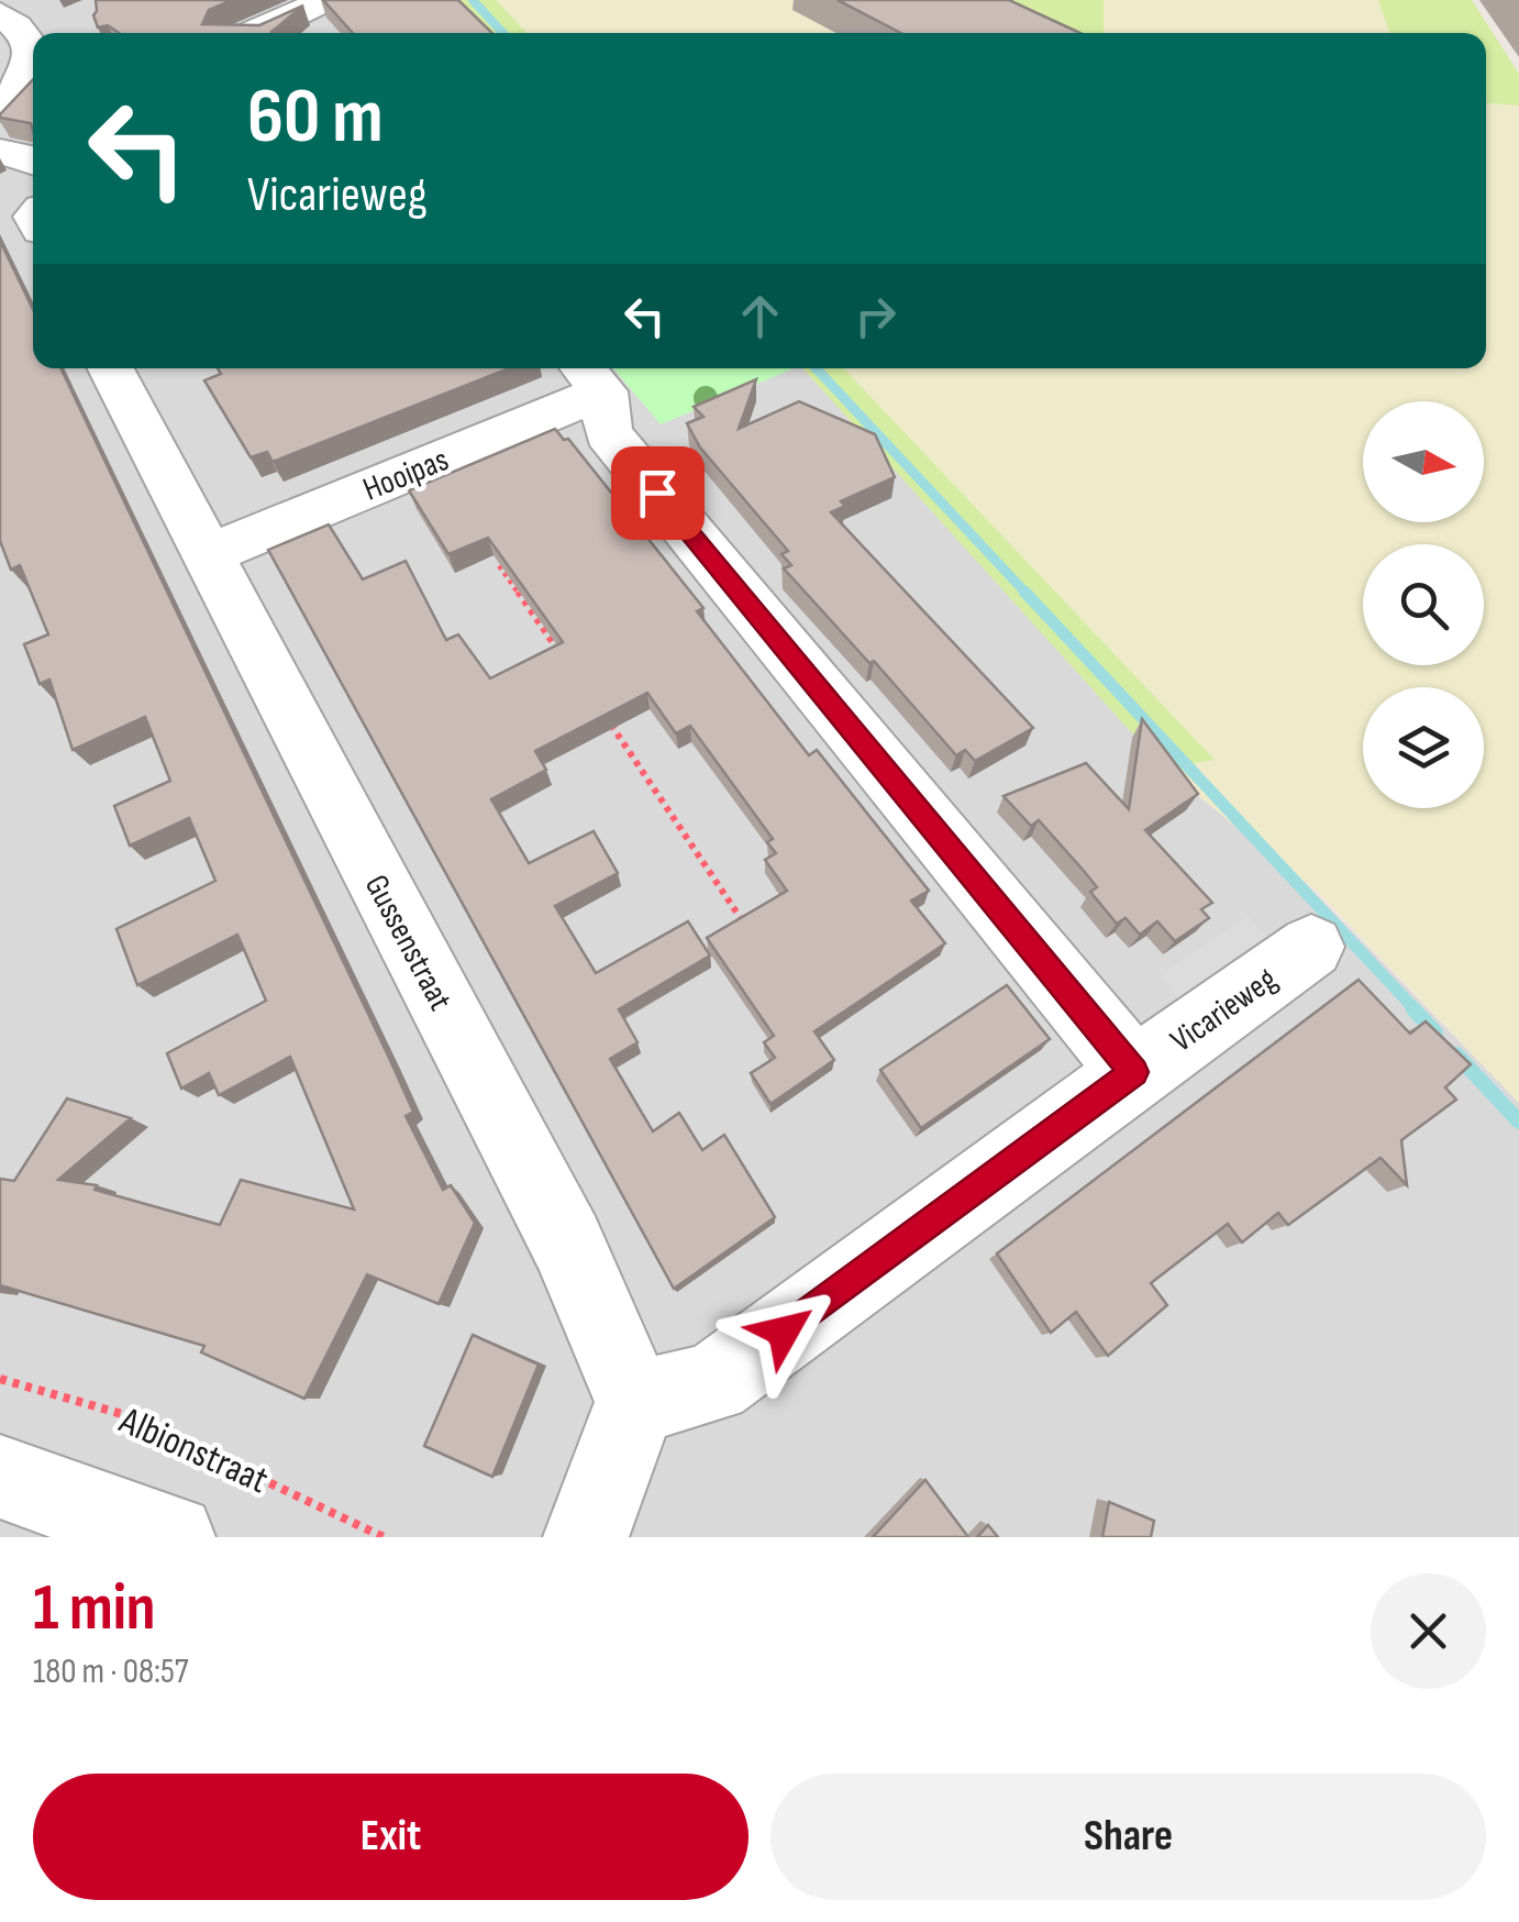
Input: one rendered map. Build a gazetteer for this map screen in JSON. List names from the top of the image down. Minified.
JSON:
{"streets":{"street":["Hooipas","Gussenstraat","Vicarieweg"],"path":["Albionstraat"]},"crossings":[["Hooipas","Gussenstraat"],["Hooipas","Vicarieweg"],["Gussenstraat","Vicarieweg"]],"north":"right","page":{"turn":["60 m","Vicarieweg"],"heading":["1 min","180 m · 08:57"],"buttons":["Exit","Share"]}}
